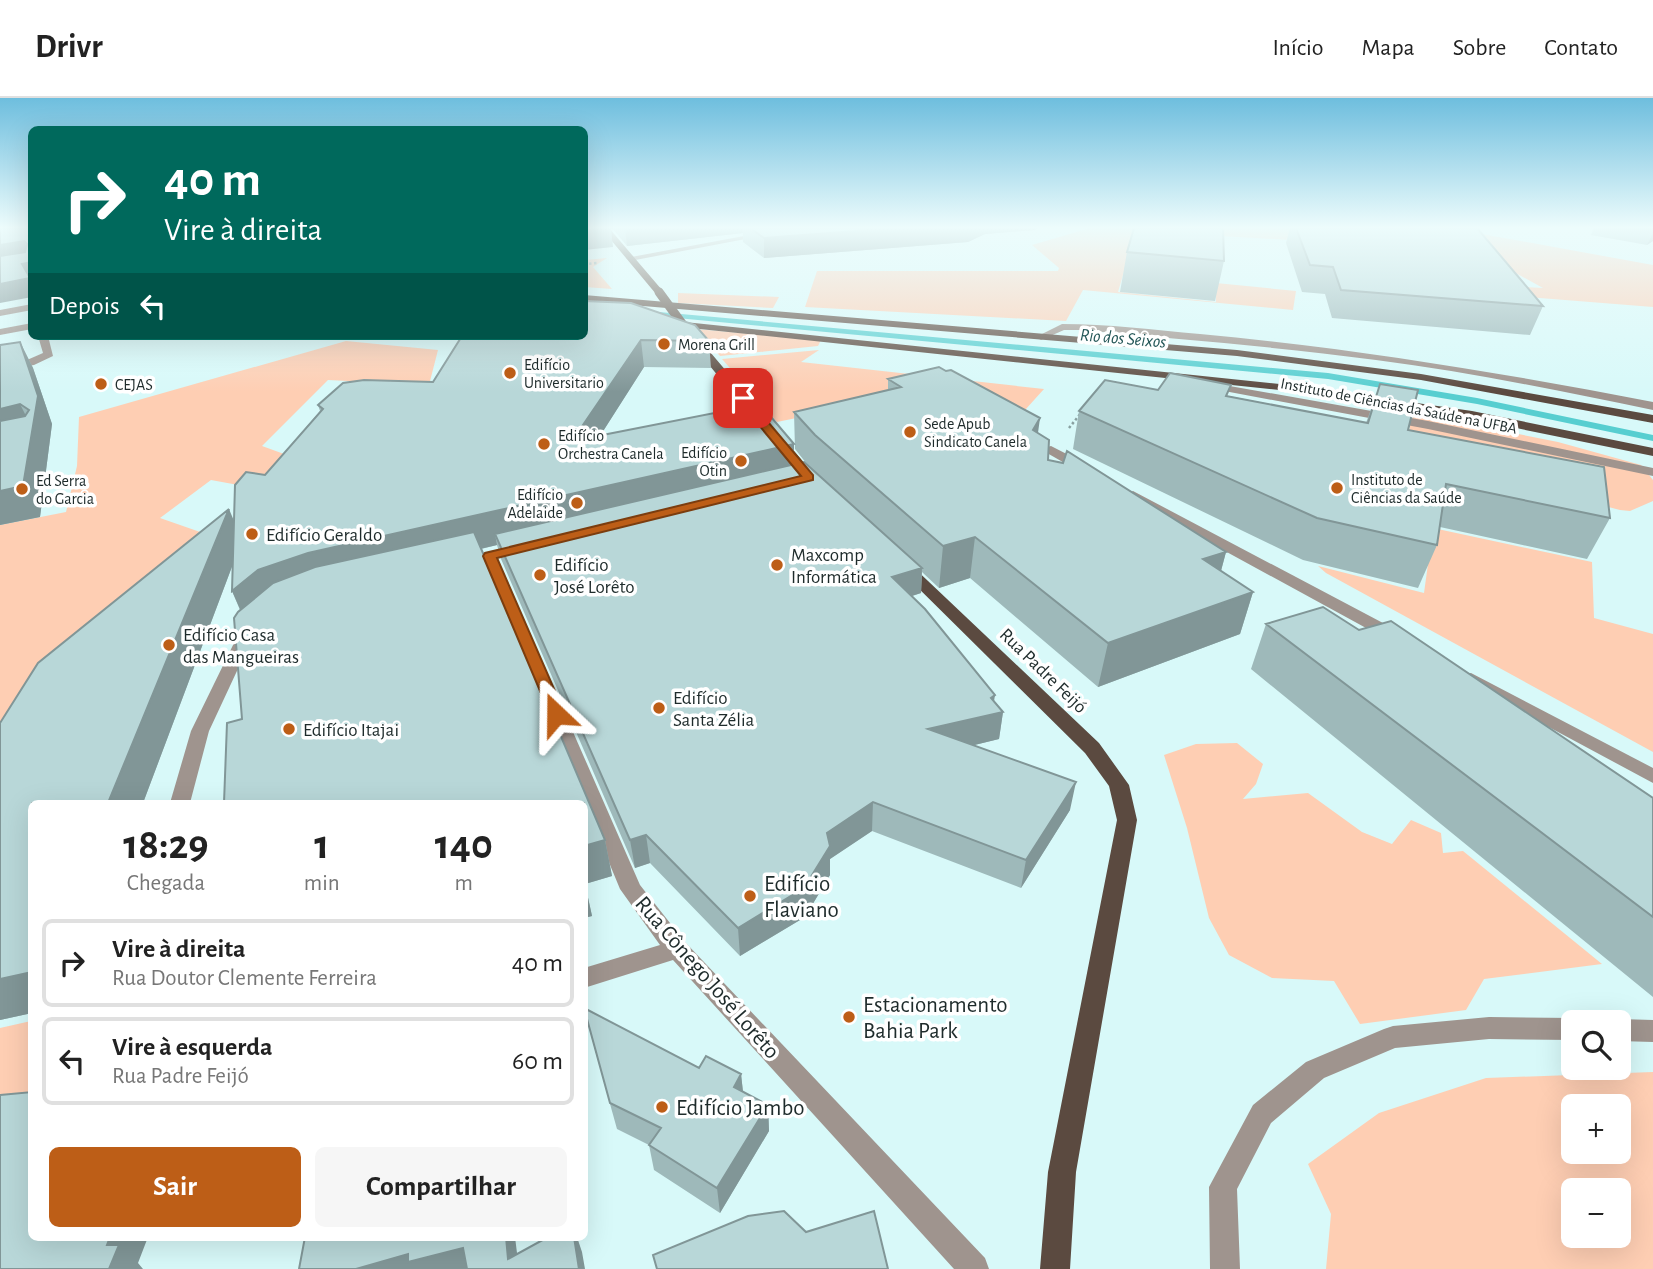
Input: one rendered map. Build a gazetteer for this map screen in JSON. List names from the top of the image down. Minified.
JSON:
{"streets":{"main road":["Rua Padre Feijó"],"street":["Instituto de Ciências da Saúde na UFBA","Rua Cônego José Lorêto"]},"water":["Rio dos Seixos"],"places":["Morena Grill","Edifício Universitario","CEJAS","Sede Apub Sindicato Canela","Edifício Orchestra Canela","Edifício Otin","Instituto de Ciências da Saúde","Ed Serra do Garcia","Edifício Adelaide","Edifício Geraldo","Maxcomp Informática","Edifício José Lorêto","Edifício Casa das Mangueiras","Edifício Santa Zélia","Edifício Itajai","Edifício Flaviano","Estacionamento Bahia Park","Edifício Jambo"],"page":{"header":"Drivr","nav":["Início","Mapa","Sobre","Contato"],"turn":["40 m","Vire à direita"],"then":"Depois","eta":["18:29","Chegada","1","min","140","m"],"list":[{"name":"Vire à direita","note":"Rua Doutor Clemente Ferreira","value":"40 m"},{"name":"Vire à esquerda","note":"Rua Padre Feijó","value":"60 m"}],"map_buttons":["+","−"],"buttons":["Sair","Compartilhar"]}}
